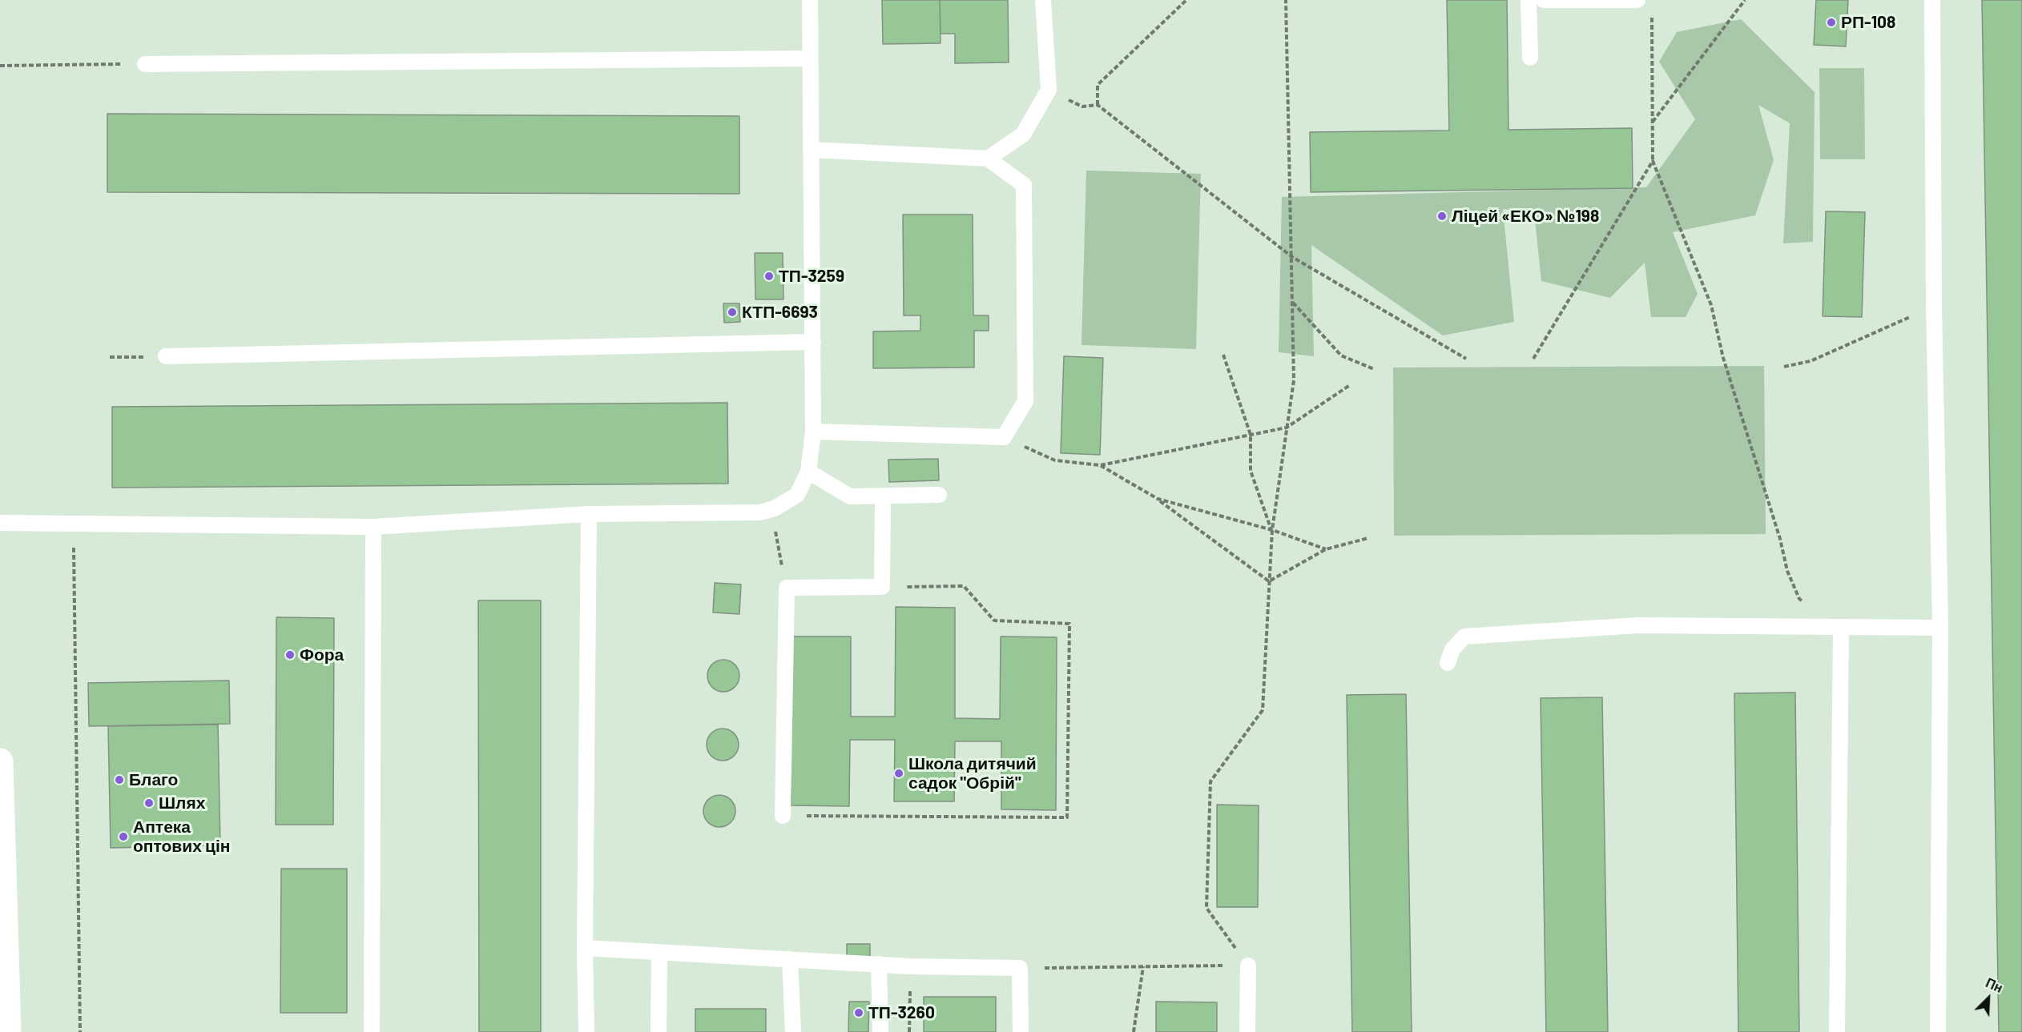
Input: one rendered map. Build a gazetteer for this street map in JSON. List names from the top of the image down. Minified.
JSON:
{"places":["РП-108","Ліцей «ЕКО» №198","ТП-3259","КТП-6693","Фора","Школа дитячий садок \"Обрій\"","Благо","Шлях","Аптека оптових цін","ТП-3260"],"north":"top right"}
